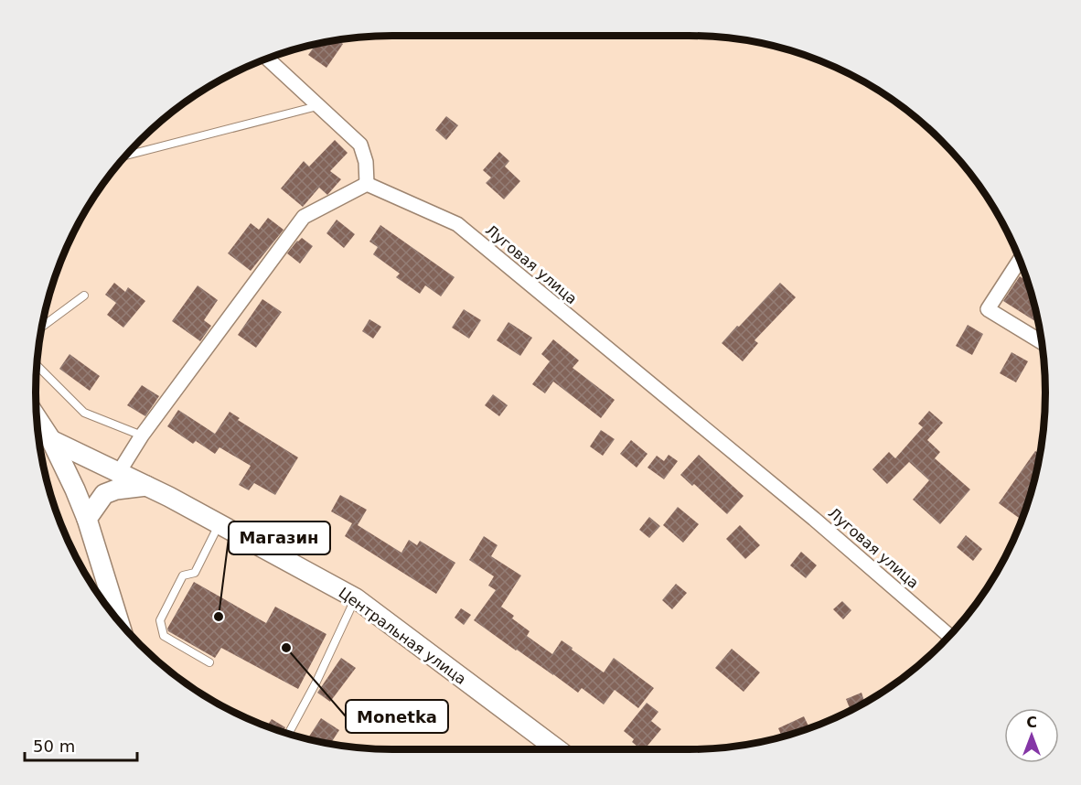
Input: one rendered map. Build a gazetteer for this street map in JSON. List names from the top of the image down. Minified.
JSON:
{"streets":{"main road":["Центральная улица"],"street":["Луговая улица"]},"places":["Магазин","Monetka"],"scale_bar":"50 m","north":"top"}
